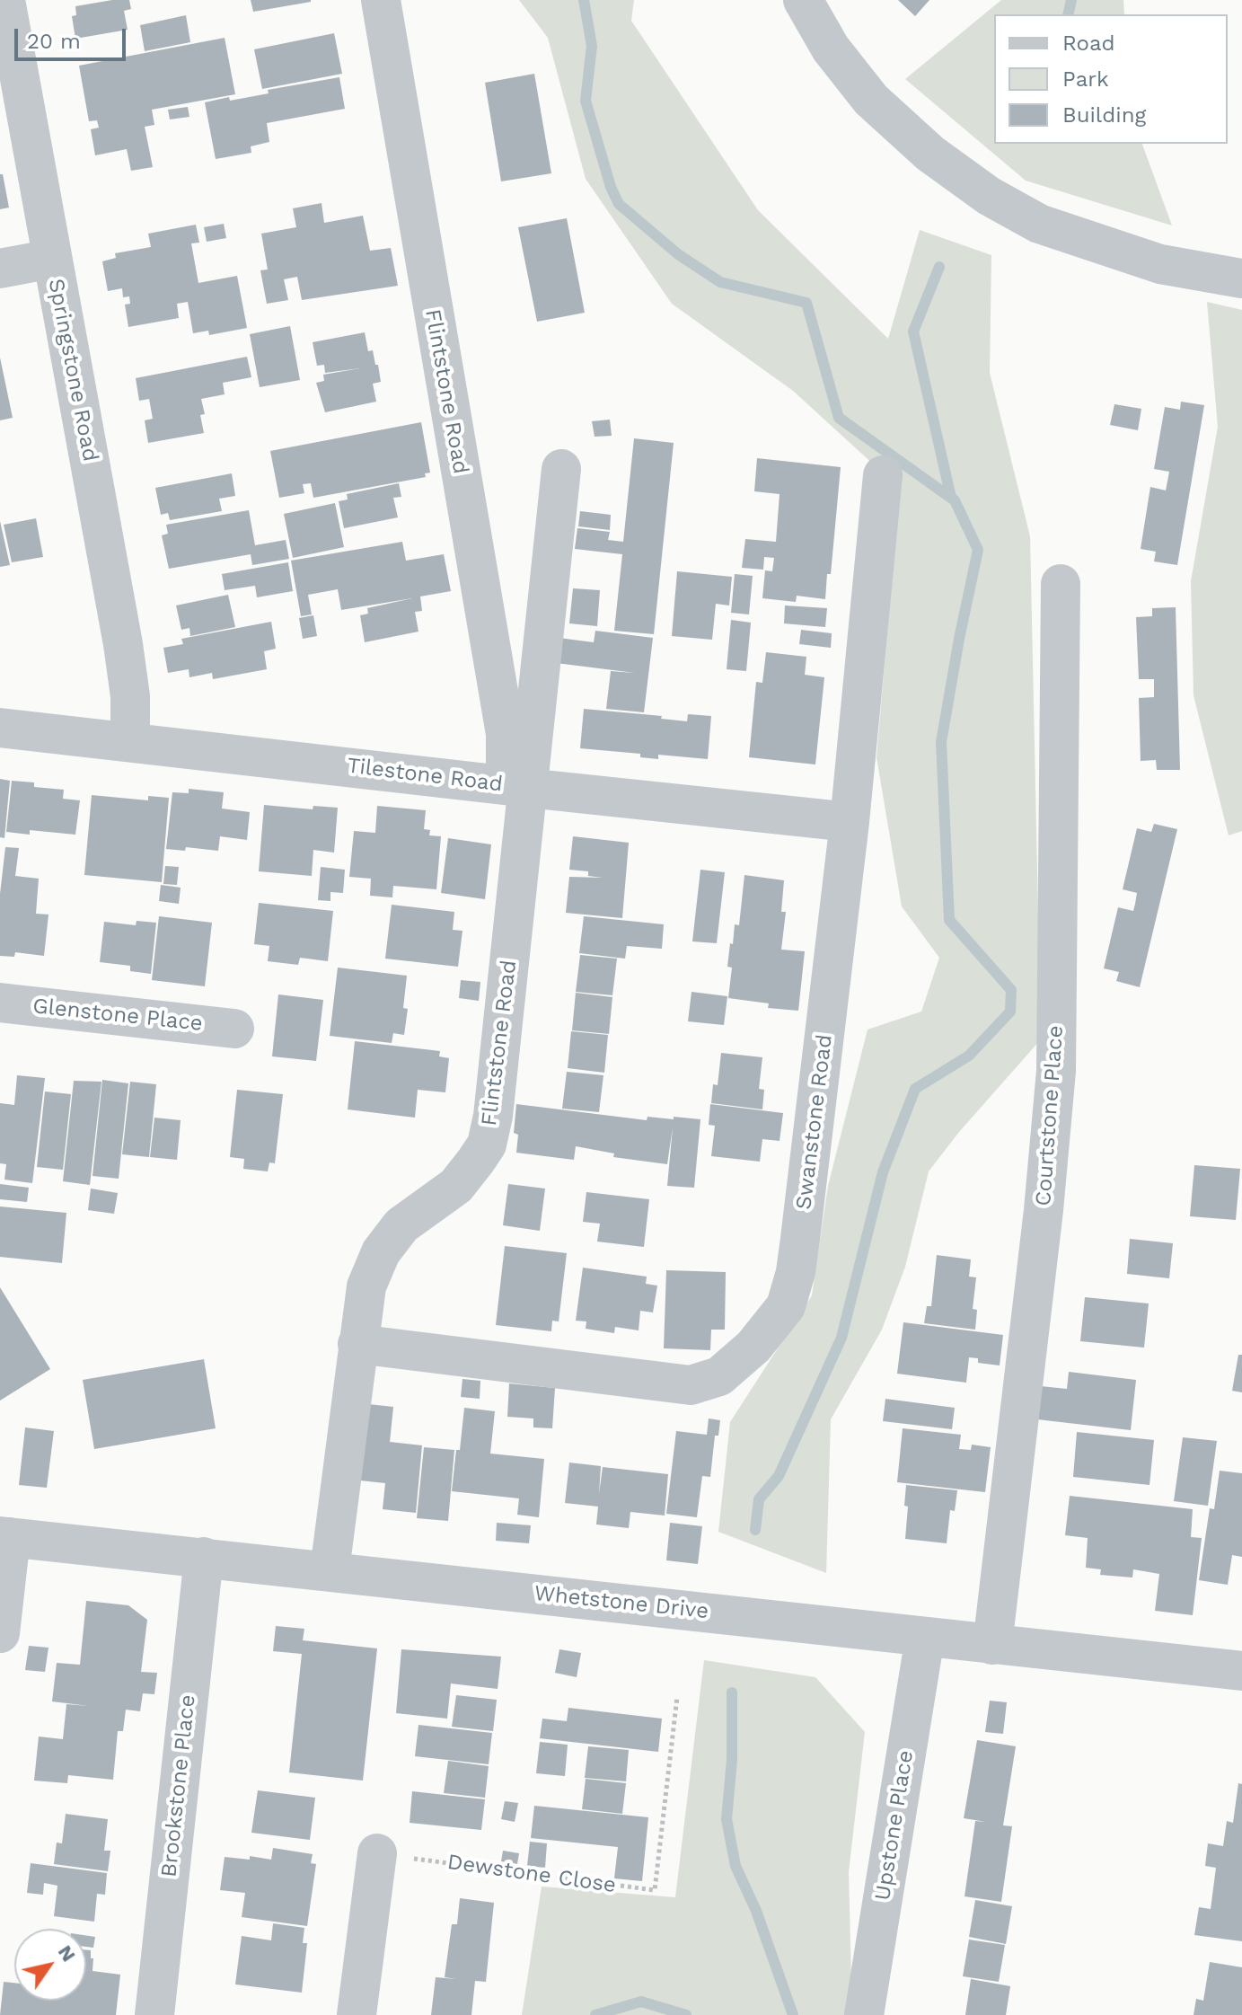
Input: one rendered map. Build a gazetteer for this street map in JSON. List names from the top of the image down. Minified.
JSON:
{"streets":{"street":["Springstone Road","Flintstone Road","Tilestone Road","Glenstone Place","Courtstone Place","Swanstone Road","Whetstone Drive","Brookstone Place","Upstone Place"],"path":["Dewstone Close"]},"crossings":[["Springstone Road","Tilestone Road"],["Flintstone Road","Tilestone Road"],["Flintstone Road","Swanstone Road"],["Flintstone Road","Whetstone Drive"],["Tilestone Road","Swanstone Road"],["Courtstone Place","Whetstone Drive"],["Whetstone Drive","Brookstone Place"],["Whetstone Drive","Upstone Place"]],"legend":["Road","Park","Building"],"scale_bar":"20 m","north":"top right"}
